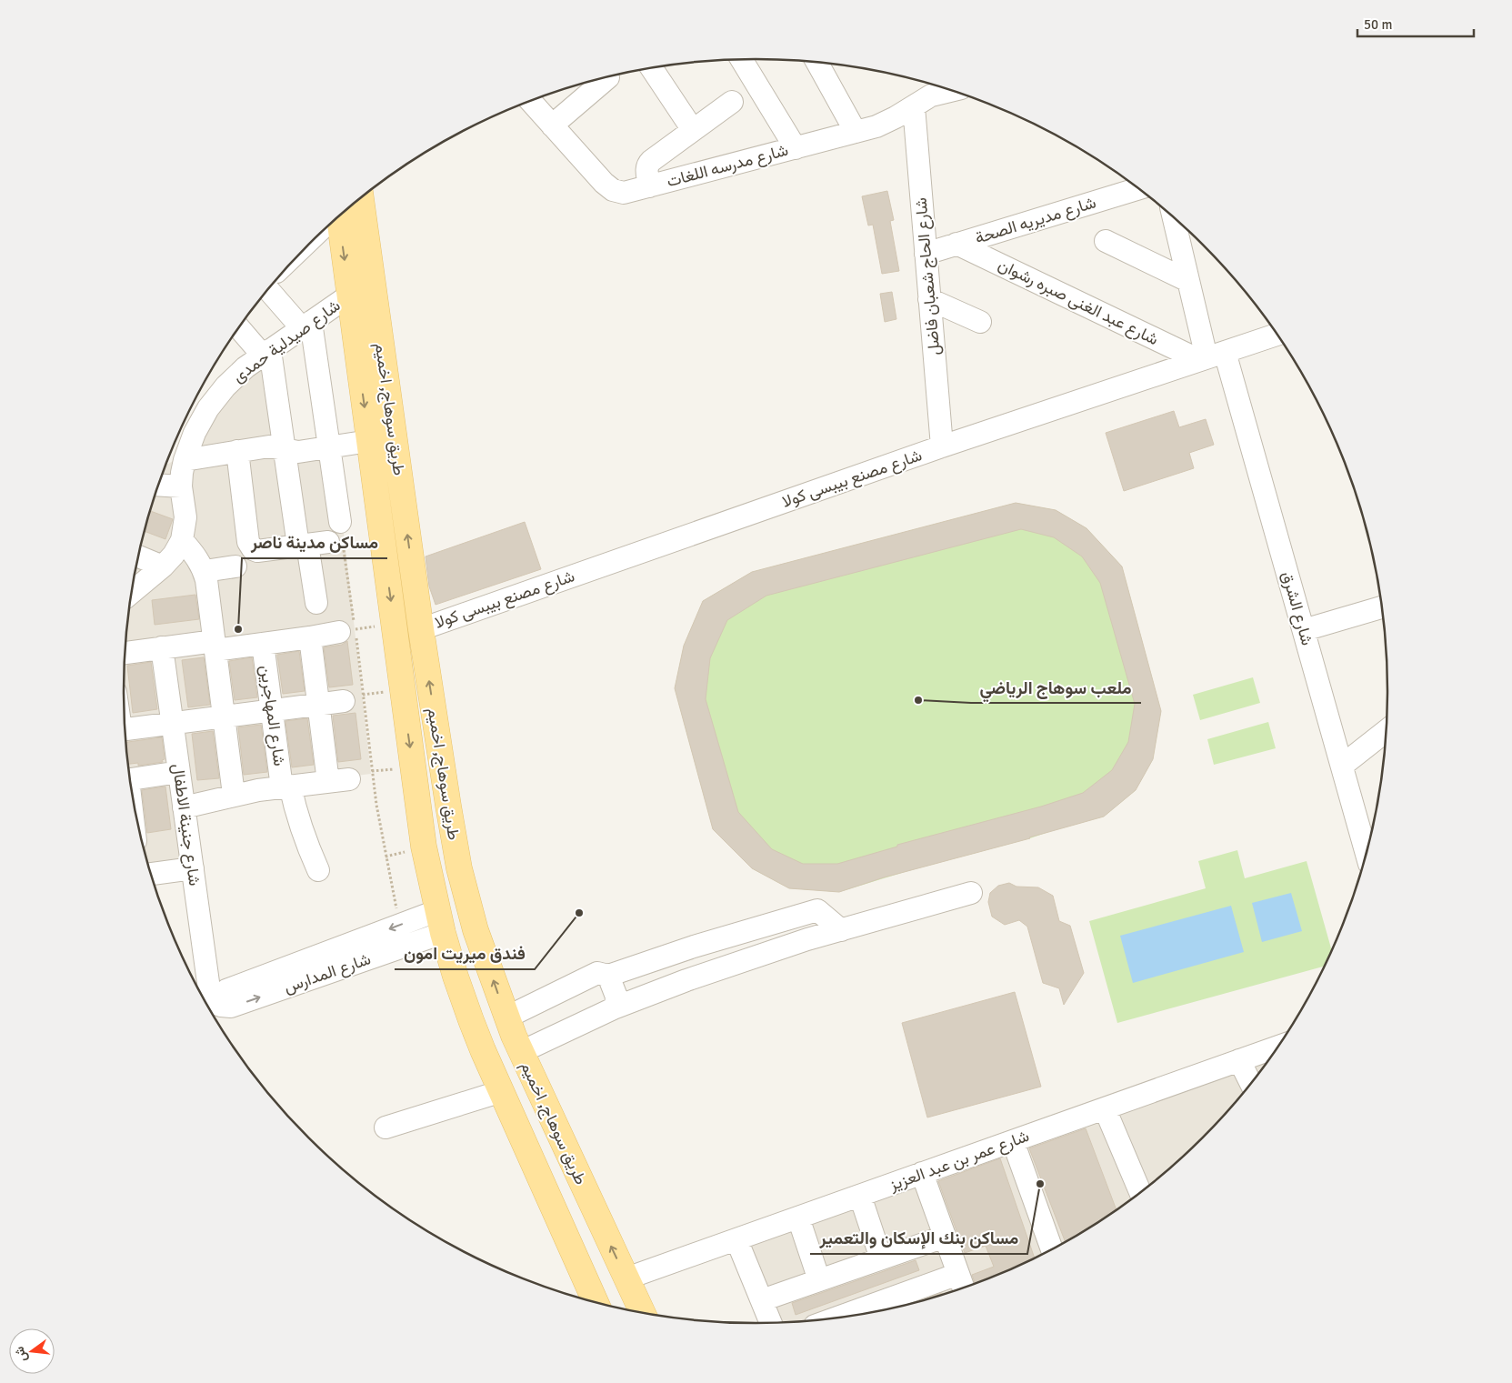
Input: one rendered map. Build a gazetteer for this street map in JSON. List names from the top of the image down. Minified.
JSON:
{"streets":{"main road":["طريق سوهاج, اخميم"],"street":["شارع مدرسه اللغات","شارع مديريه الصحة","شارع الحاج شعبان فاضل","شارع عبد الغنى صبره رشوان","شارع صيدلية حمدى","شارع مصنع بيبسى كولا","شارع الشرق","شارع المهاجرين","شارع جنينة الاطفال","شارع المدارس","شارع عمر بن عبد العزيز"]},"crossings":[["شارع مدرسه اللغات","شارع الحاج شعبان فاضل"],["شارع مديريه الصحة","شارع الحاج شعبان فاضل"],["شارع مديريه الصحة","شارع عبد الغنى صبره رشوان"],["شارع الحاج شعبان فاضل","شارع مصنع بيبسى كولا"],["شارع عبد الغنى صبره رشوان","شارع مصنع بيبسى كولا"],["شارع عبد الغنى صبره رشوان","شارع الشرق"],["شارع صيدلية حمدى","طريق سوهاج, اخميم"],["طريق سوهاج, اخميم","شارع مصنع بيبسى كولا"],["طريق سوهاج, اخميم","شارع المدارس"],["طريق سوهاج, اخميم","شارع عمر بن عبد العزيز"],["شارع مصنع بيبسى كولا","شارع الشرق"]],"places":["مساكن مدينة ناصر","ملعب سوهاج الرياضي","فندق ميريت امون","مساكن بنك الإسكان والتعمير"],"scale_bar":"50 m","north":"left"}
